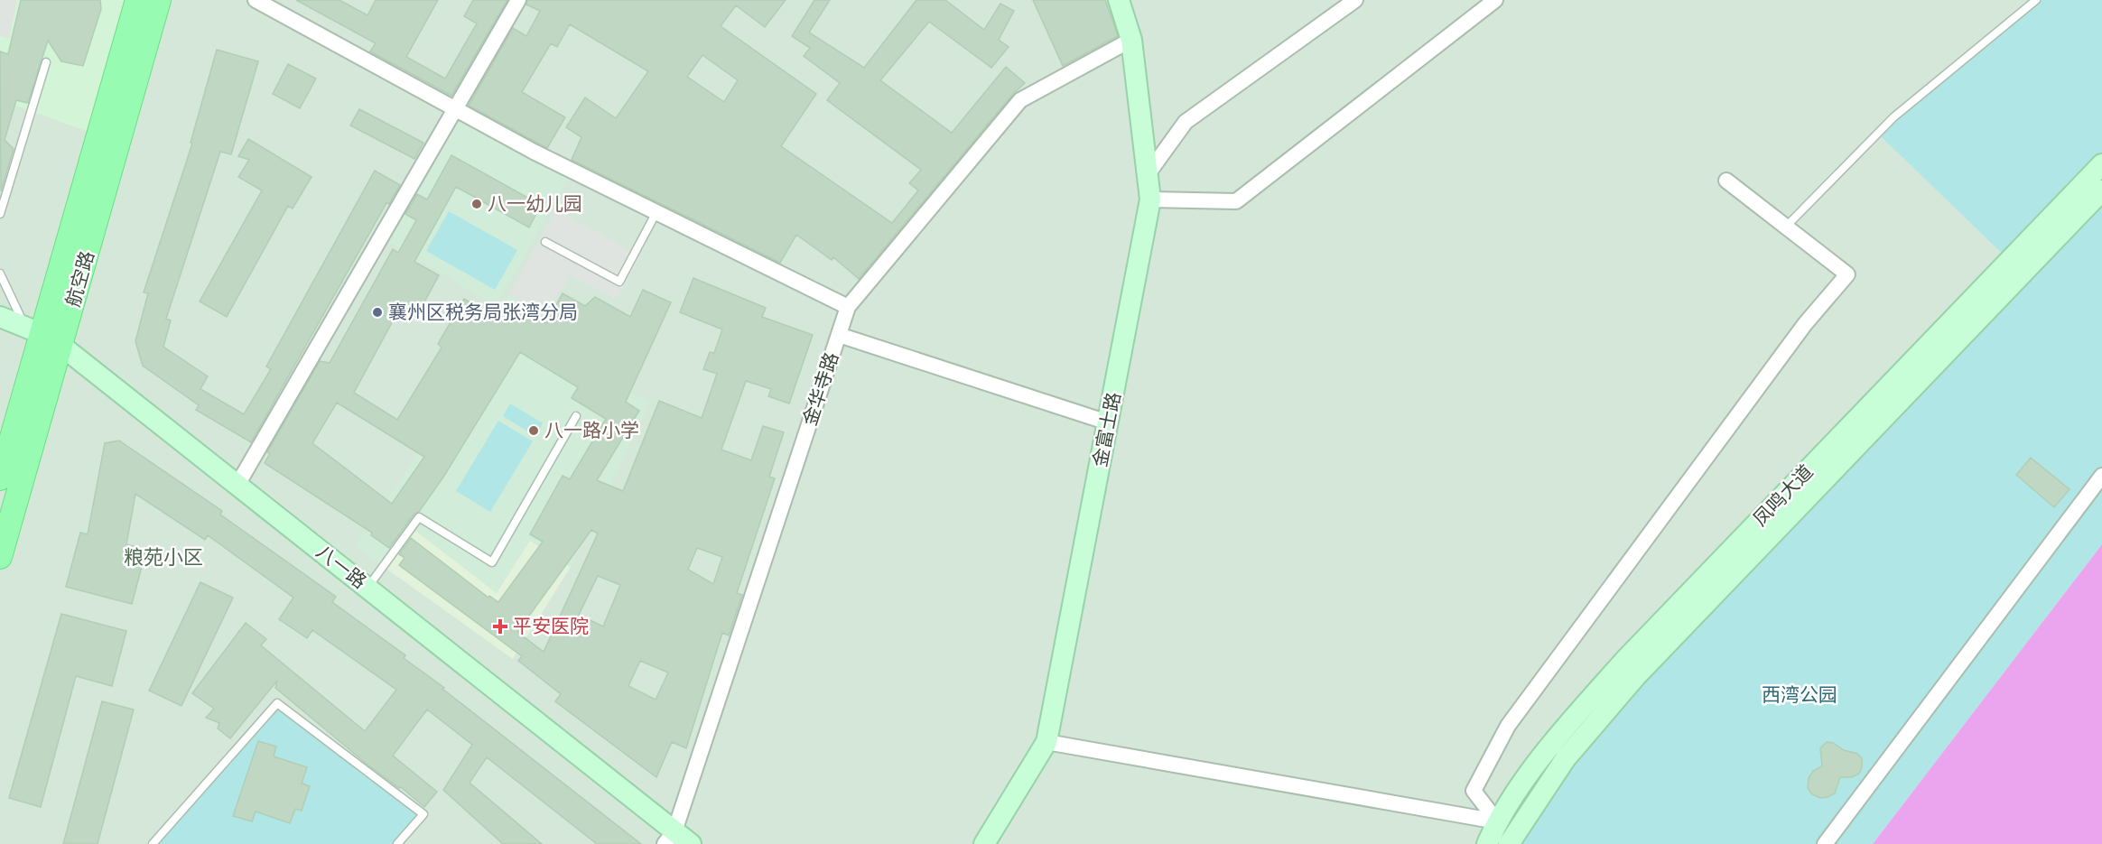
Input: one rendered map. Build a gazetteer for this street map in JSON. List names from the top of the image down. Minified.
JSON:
{"streets":{"main road":["航空路","金富士路","凤鸣大道","八一路"],"street":["金华寺路"]},"crossings":[["航空路","八一路"],["金华寺路","金富士路"],["金华寺路","八一路"]],"districts":["粮苑小区"],"parks":["西湾公园"],"places":{"other":["八一幼儿园","襄州区税务局张湾分局","八一路小学"],"health":["平安医院"]}}
